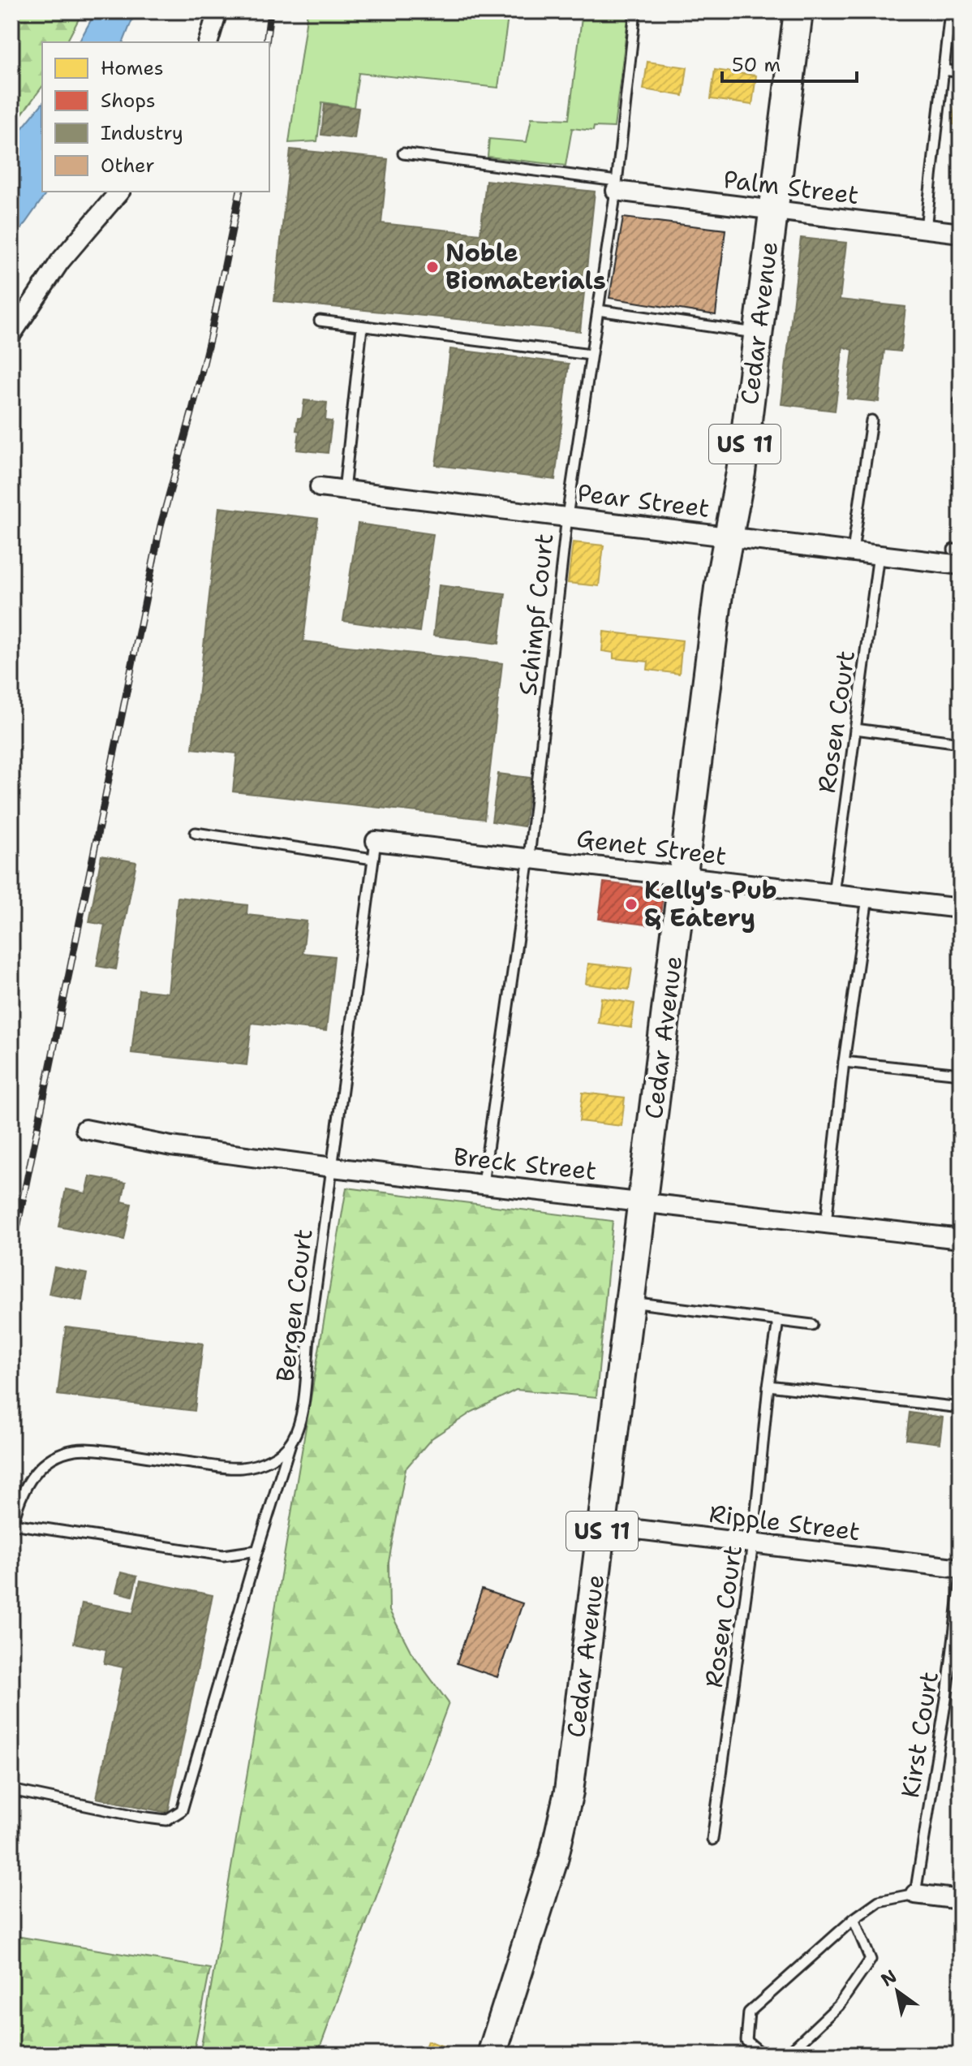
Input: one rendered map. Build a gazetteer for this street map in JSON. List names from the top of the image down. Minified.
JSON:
{"streets":{"main road":["Cedar Avenue","US 11"],"street":["Palm Street","Pear Street","Genet Street","Breck Street","Ripple Street"],"lane":["Schimpf Court","Rosen Court","Bergen Court","Kirst Court"]},"crossings":[["Palm Street","Cedar Avenue"],["Palm Street","Schimpf Court"],["Cedar Avenue","Pear Street"],["Cedar Avenue","Genet Street"],["Cedar Avenue","Breck Street"],["Cedar Avenue","Ripple Street"],["Pear Street","Schimpf Court"],["Pear Street","Rosen Court"],["Schimpf Court","Genet Street"],["Schimpf Court","Breck Street"],["Rosen Court","Genet Street"],["Rosen Court","Ripple Street"],["Genet Street","Bergen Court"],["Breck Street","Bergen Court"]],"places":["Noble Biomaterials","Kelly's Pub & Eatery"],"legend":["Homes","Shops","Industry","Other"],"scale_bar":"50 m","north":"top left"}
